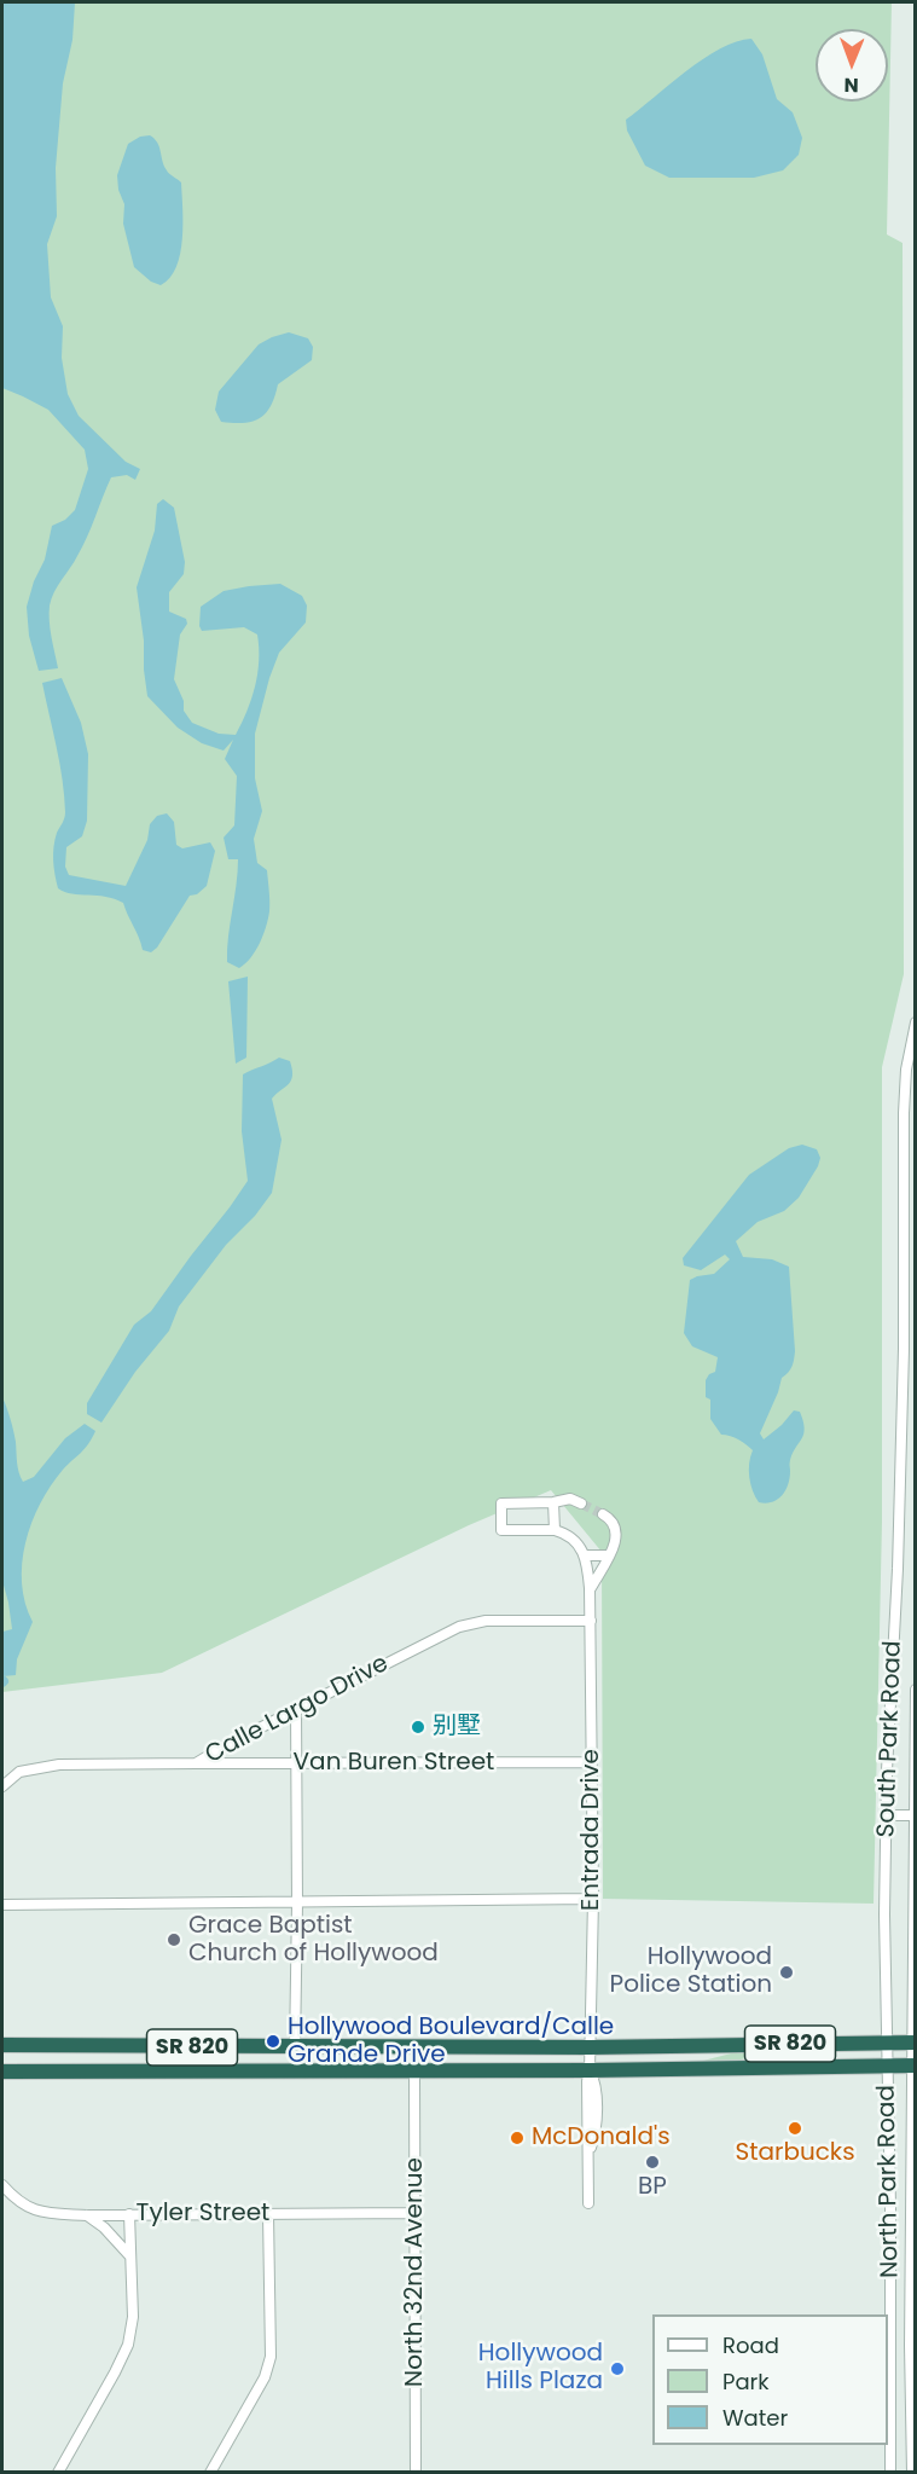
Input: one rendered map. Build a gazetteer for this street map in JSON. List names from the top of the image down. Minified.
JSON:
{"streets":{"highway":["SR 820"],"street":["Calle Largo Drive","South Park Road","Van Buren Street","Entrada Drive","North Park Road","Tyler Street","North 32nd Avenue"]},"crossings":[["Calle Largo Drive","Van Buren Street"],["Calle Largo Drive","Entrada Drive"],["South Park Road","SR 820"],["South Park Road","North Park Road"],["Van Buren Street","Entrada Drive"],["Entrada Drive","SR 820"],["SR 820","North Park Road"],["SR 820","North 32nd Avenue"],["Tyler Street","North 32nd Avenue"]],"places":["别墅","Grace Baptist Church of Hollywood","Hollywood Police Station","Hollywood Boulevard/Calle Grande Drive","Starbucks","McDonald's","BP","Hollywood Hills Plaza"],"legend":["Road","Park","Water"],"north":"bottom"}
